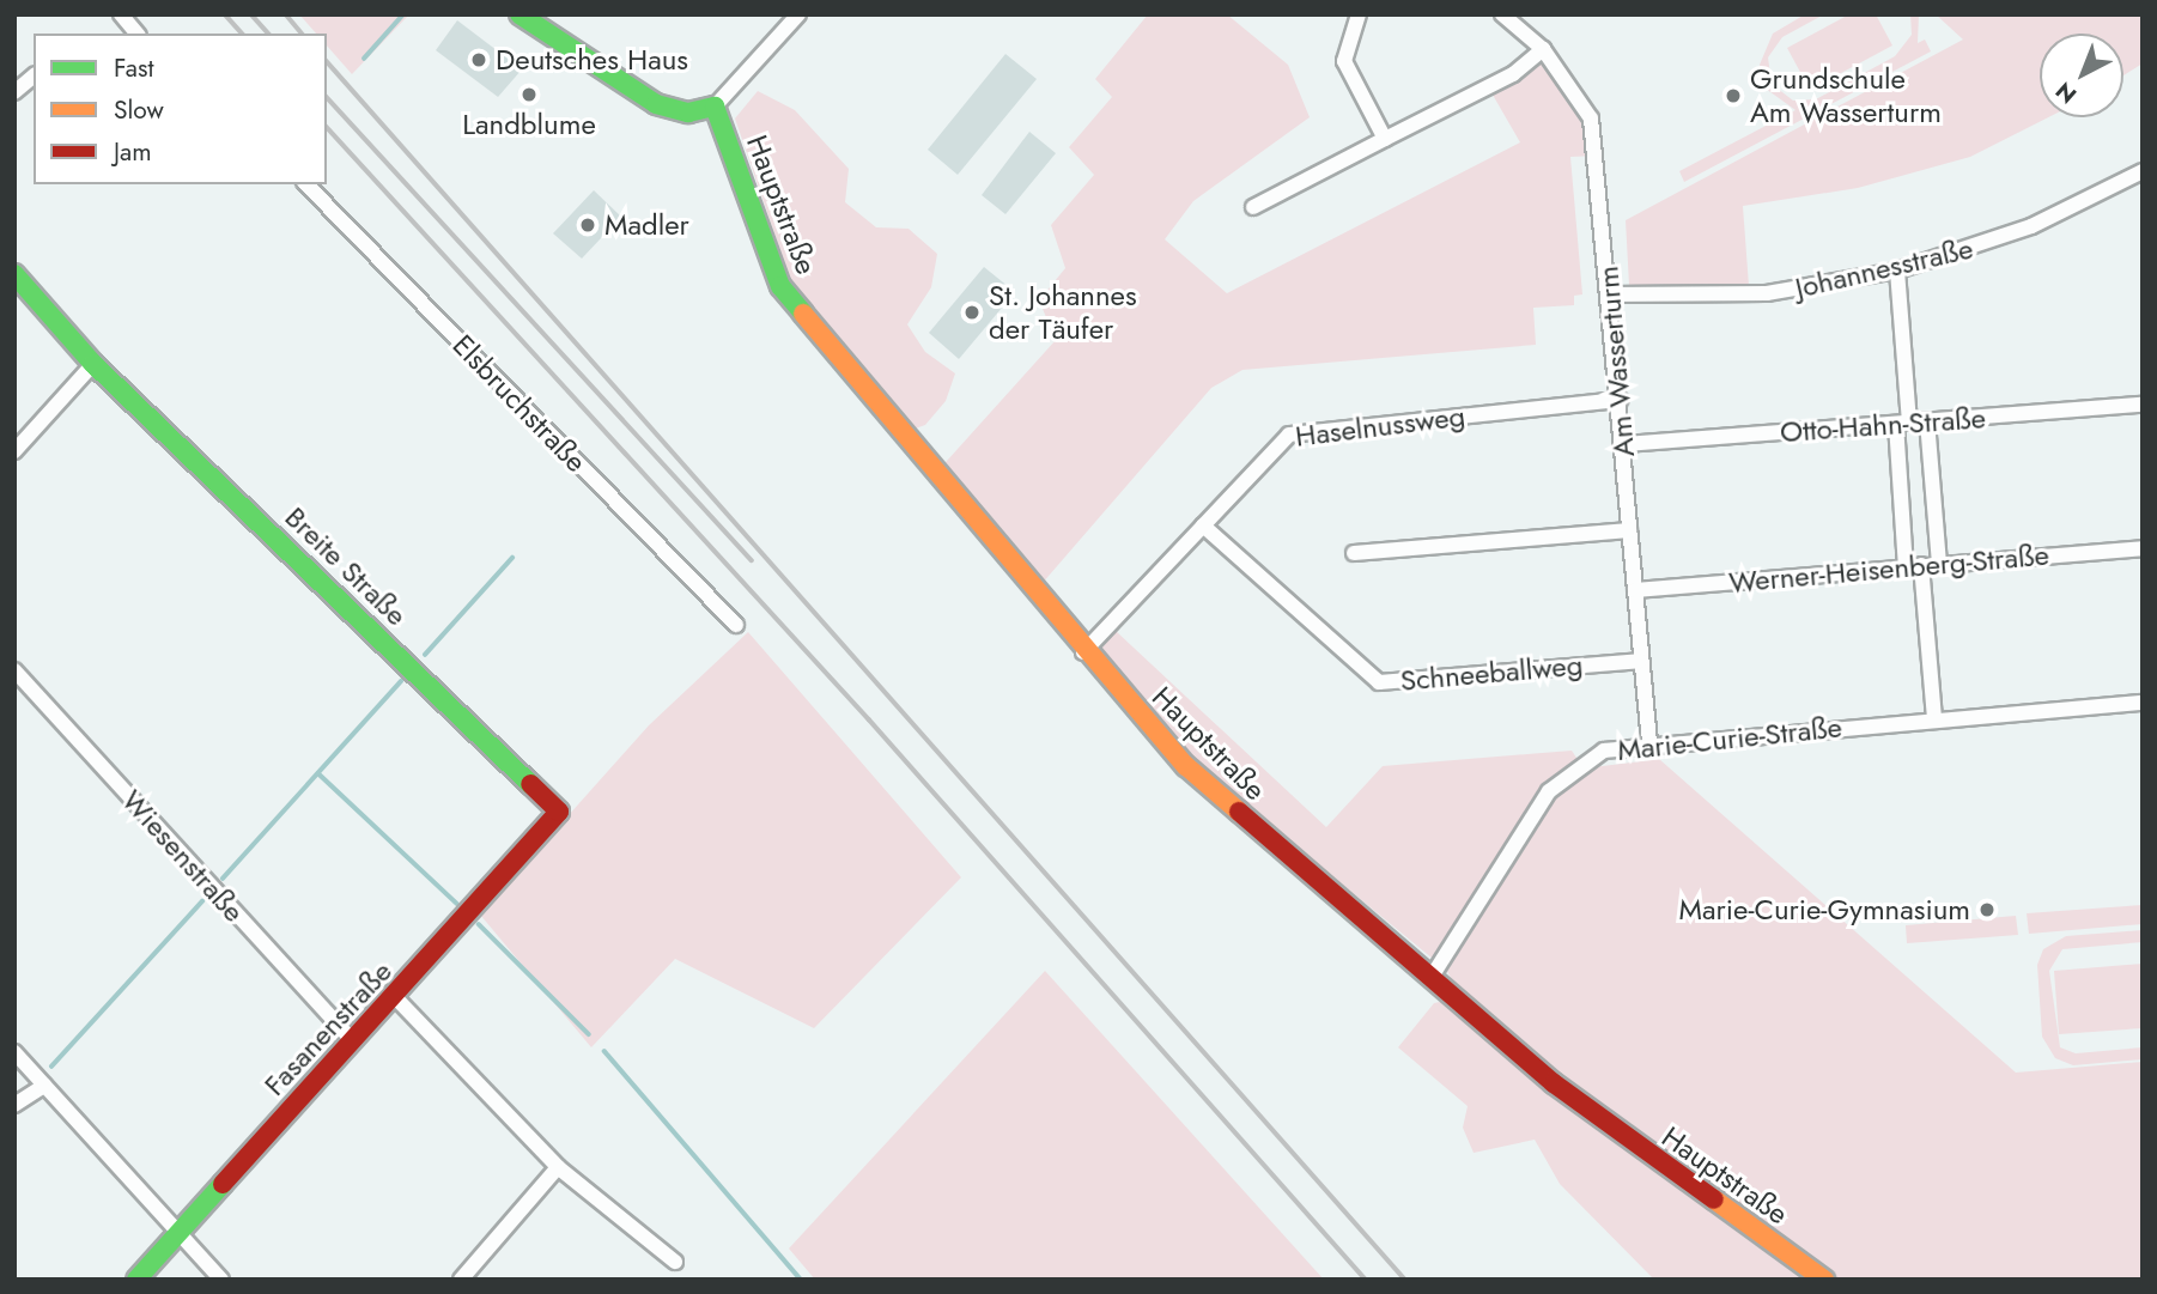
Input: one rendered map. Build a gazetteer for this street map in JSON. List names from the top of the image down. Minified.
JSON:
{"streets":{"street":["Hauptstraße","Johannesstraße","Am Wasserturm","Elsbruchstraße","Otto-Hahn-Straße","Haselnussweg","Breite Straße","Werner-Heisenberg-Straße","Schneeballweg","Marie-Curie-Straße","Wiesenstraße","Fasanenstraße"]},"crossings":[["Hauptstraße","Haselnussweg"],["Hauptstraße","Marie-Curie-Straße"],["Johannesstraße","Am Wasserturm"],["Am Wasserturm","Otto-Hahn-Straße"],["Am Wasserturm","Haselnussweg"],["Am Wasserturm","Werner-Heisenberg-Straße"],["Am Wasserturm","Schneeballweg"],["Am Wasserturm","Marie-Curie-Straße"],["Haselnussweg","Schneeballweg"],["Breite Straße","Fasanenstraße"],["Wiesenstraße","Fasanenstraße"]],"places":["Deutsches Haus","Landblume","Grundschule Am Wasserturm","Madler","St. Johannes der Täufer","Marie-Curie-Gymnasium"],"legend":["Fast","Slow","Jam"],"north":"bottom left"}
